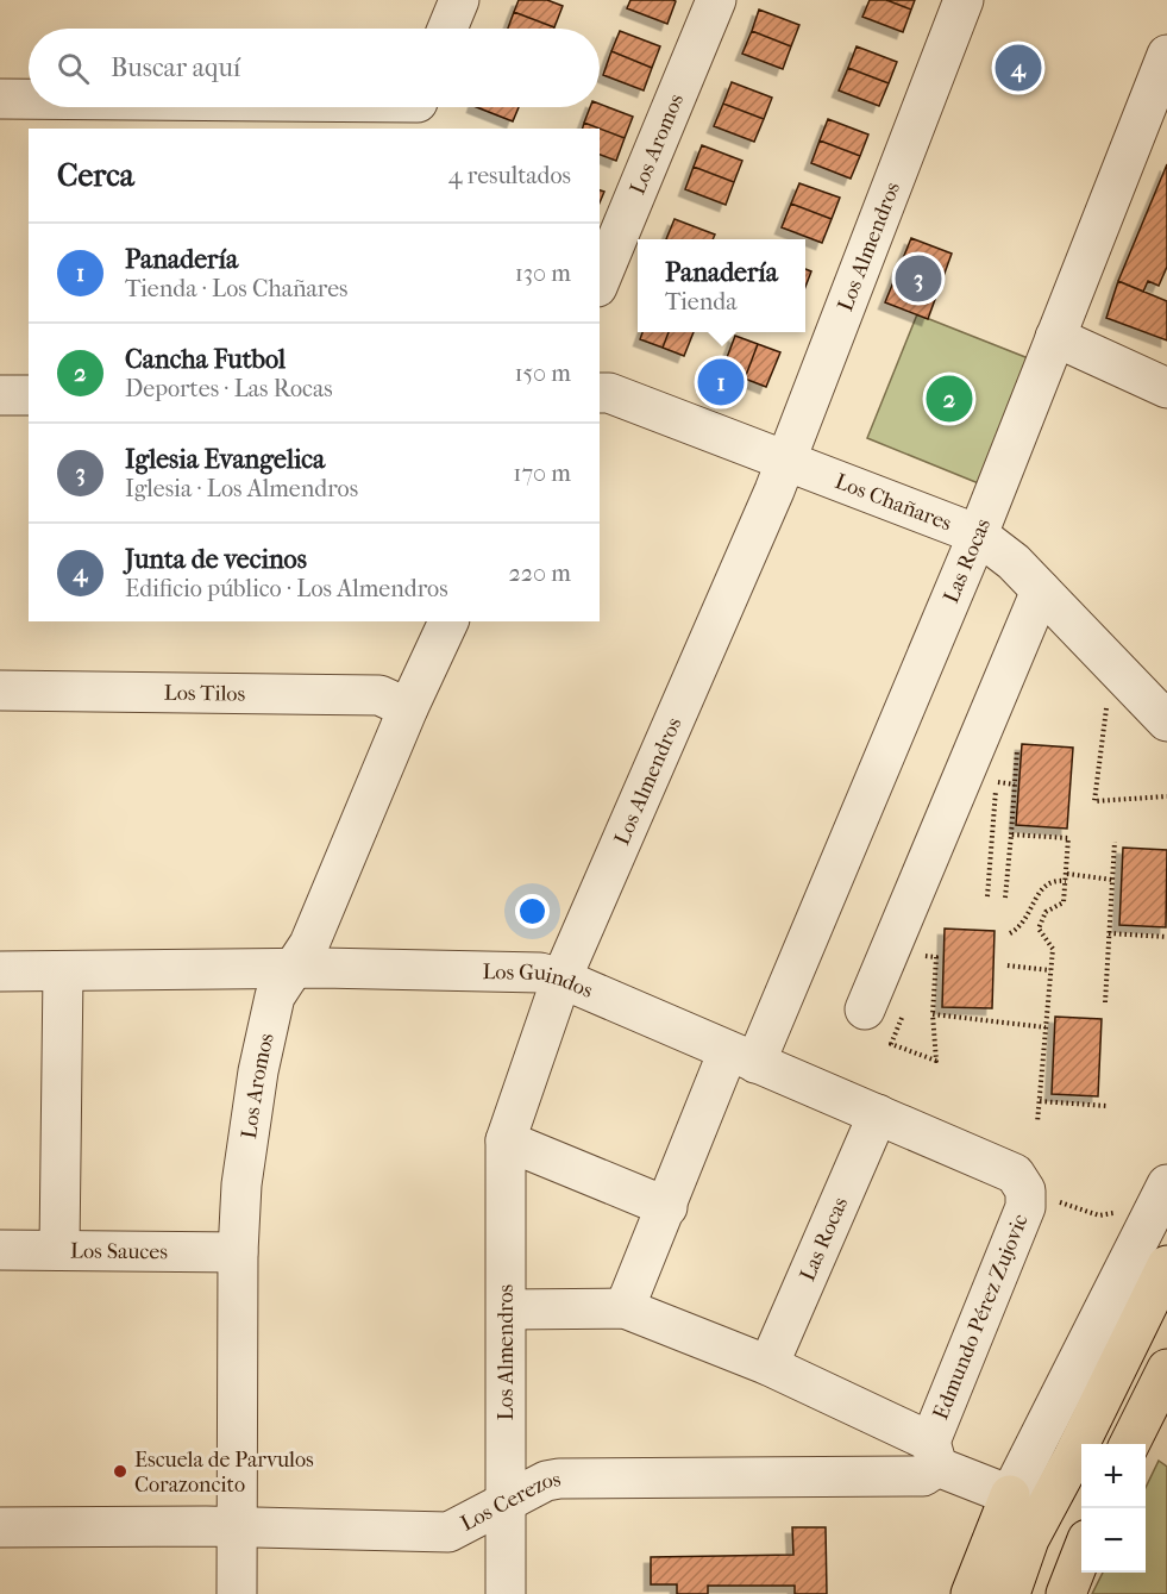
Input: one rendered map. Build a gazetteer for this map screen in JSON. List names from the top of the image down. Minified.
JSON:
{"streets":{"street":["Los Aromos","Los Almendros","Los Chañares","Las Rocas","Los Tilos","Los Guindos","Los Sauces","Edmundo Pérez Zujovic","Los Cerezos"]},"crossings":[["Los Aromos","Los Tilos"],["Los Aromos","Los Guindos"],["Los Aromos","Los Sauces"],["Los Aromos","Los Cerezos"],["Los Almendros","Los Chañares"],["Los Almendros","Los Guindos"],["Los Almendros","Los Cerezos"],["Los Chañares","Las Rocas"],["Las Rocas","Los Guindos"],["Los Guindos","Edmundo Pérez Zujovic"],["Edmundo Pérez Zujovic","Los Cerezos"]],"places":["Escuela de Parvulos Corazoncito"],"page":{"search":"Buscar aquí","pins":["4","3","1","2"],"heading":["Cerca","4 resultados"],"list":[{"mark":"1","name":"Panadería","note":"Tienda · Los Chañares","value":"130 m"},{"mark":"2","name":"Cancha Futbol","note":"Deportes · Las Rocas","value":"150 m"},{"mark":"3","name":"Iglesia Evangelica","note":"Iglesia · Los Almendros","value":"170 m"},{"mark":"4","name":"Junta de vecinos","note":"Edificio público · Los Almendros","value":"220 m"}],"popup":["Panadería","Tienda"],"map_buttons":["+","−"]}}
